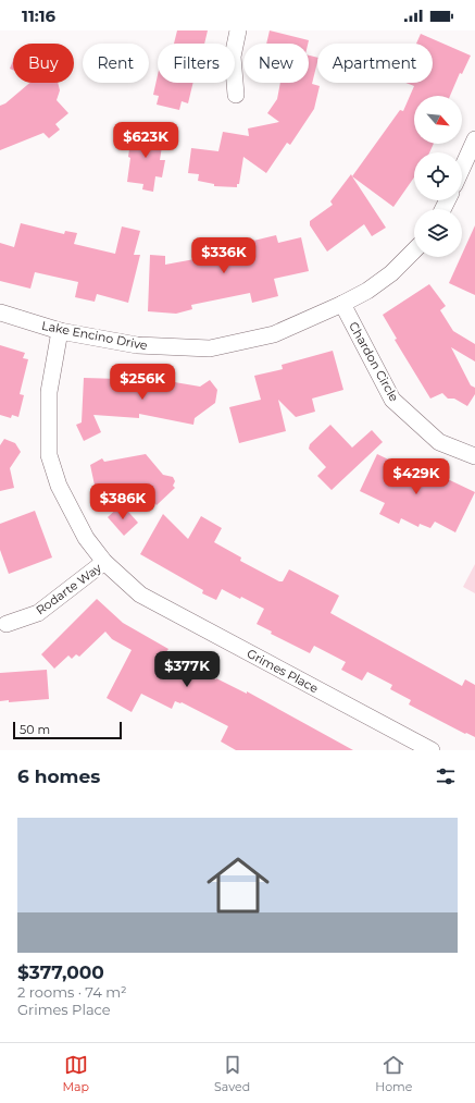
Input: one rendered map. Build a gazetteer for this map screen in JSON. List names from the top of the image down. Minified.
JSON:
{"streets":{"street":["Lake Encino Drive","Chardon Circle","Rodarte Way","Grimes Place"]},"crossings":[["Lake Encino Drive","Chardon Circle"],["Lake Encino Drive","Grimes Place"],["Rodarte Way","Grimes Place"]],"scale_bar":"50 m","north":"bottom right","page":{"status":"11:16","chip":["Buy","Rent","Filters","New","Apartment"],"price":["$623K","$336K","$256K","$429K","$386K","$377K"],"scale":"50 m","heading":"6 homes","list":[{"name":"$377,000","note":"2 rooms · 74 m² · Grimes Place"}],"tabs":["Map","Saved","Home"]}}
